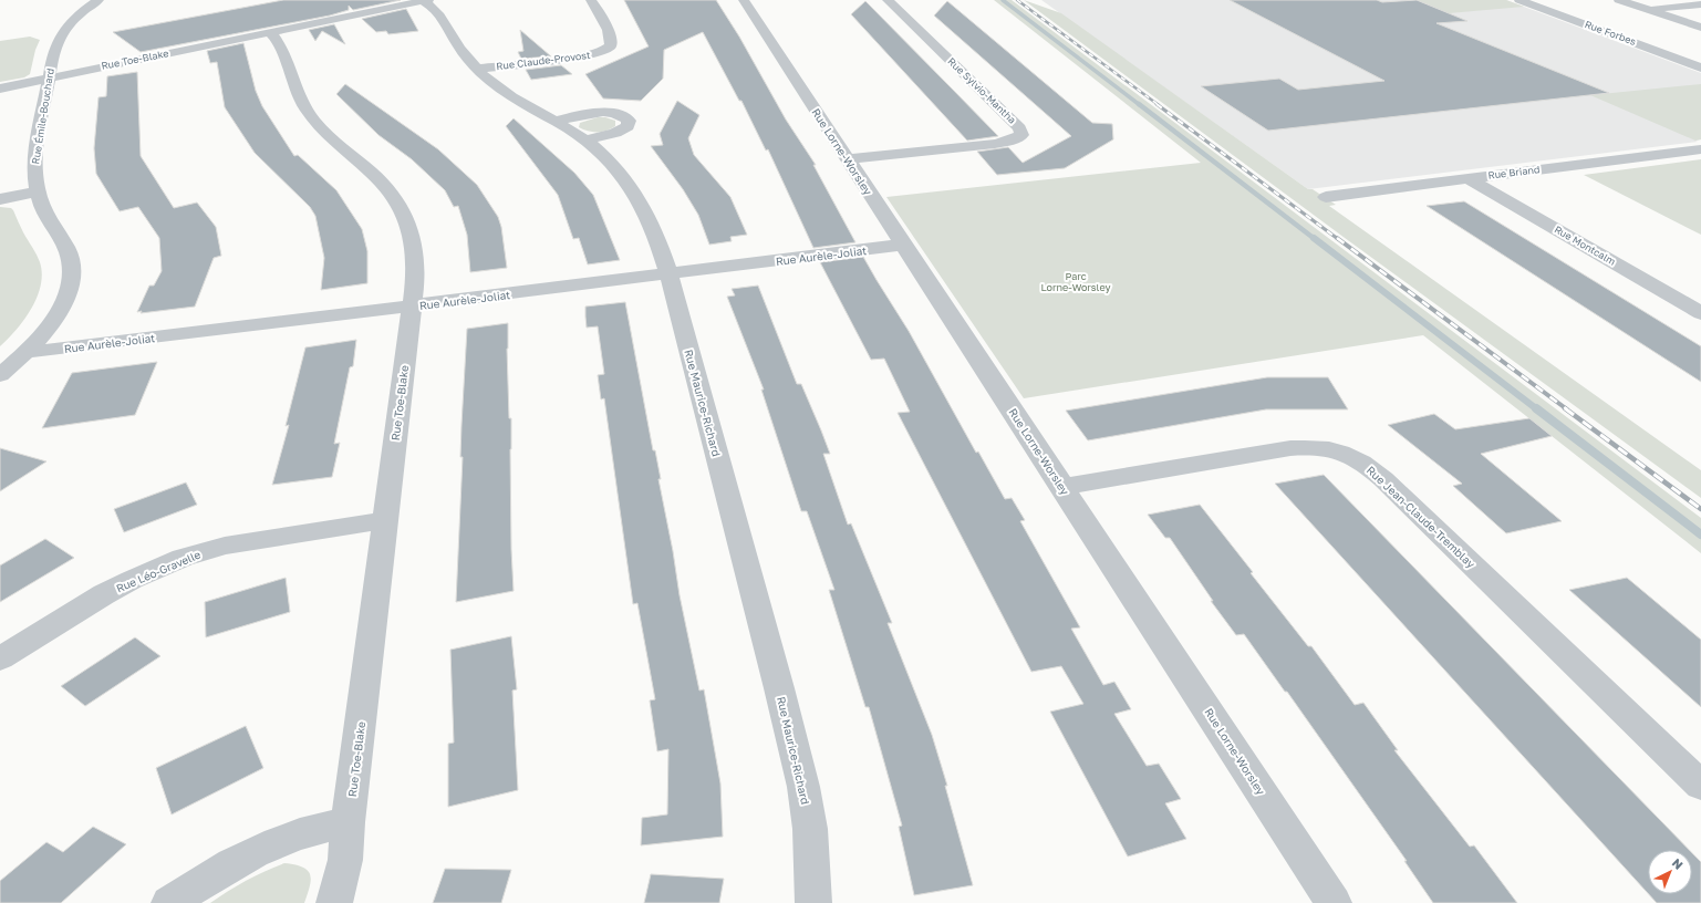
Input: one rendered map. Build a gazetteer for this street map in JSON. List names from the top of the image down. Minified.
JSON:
{"streets":{"street":["Rue Forbes","Rue Toe-Blake","Rue Claude-Provost","Rue Sylvio-Mantha","Rue Émile-Bouchard","Rue Lorne-Worsley","Rue Briand","Rue Montcalm","Rue Aurèle-Joliat","Rue Maurice-Richard","Rue Jean-Claude-Tremblay","Rue Léo-Gravelle"]},"crossings":[["Rue Toe-Blake","Rue Émile-Bouchard"],["Rue Toe-Blake","Rue Aurèle-Joliat"],["Rue Toe-Blake","Rue Maurice-Richard"],["Rue Toe-Blake","Rue Léo-Gravelle"],["Rue Claude-Provost","Rue Maurice-Richard"],["Rue Sylvio-Mantha","Rue Lorne-Worsley"],["Rue Émile-Bouchard","Rue Aurèle-Joliat"],["Rue Lorne-Worsley","Rue Aurèle-Joliat"],["Rue Lorne-Worsley","Rue Jean-Claude-Tremblay"],["Rue Briand","Rue Montcalm"],["Rue Aurèle-Joliat","Rue Maurice-Richard"]],"parks":["Parc Lorne-Worsley"],"north":"top right"}
